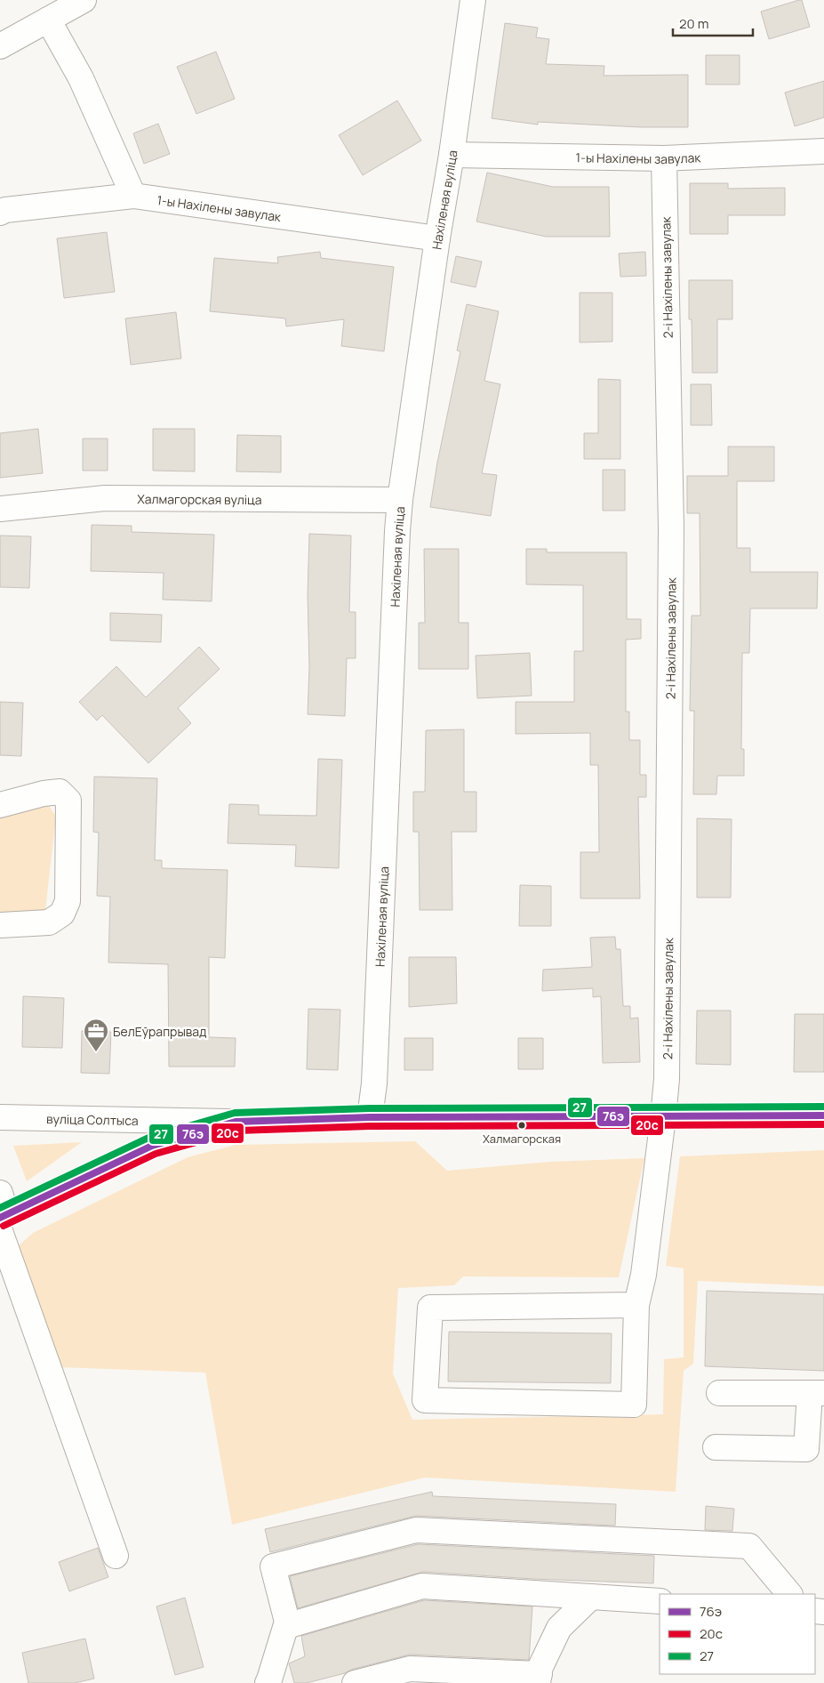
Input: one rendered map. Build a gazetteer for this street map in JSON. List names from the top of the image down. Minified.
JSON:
{"streets":{"street":["1-ы Нахілены завулак","Нахіленая вуліца","2-і Нахілены завулак","Халмагорская вуліца","вуліца Солтыса"]},"crossings":[["1-ы Нахілены завулак","Нахіленая вуліца"],["1-ы Нахілены завулак","2-і Нахілены завулак"],["Нахіленая вуліца","Халмагорская вуліца"],["Нахіленая вуліца","вуліца Солтыса"],["2-і Нахілены завулак","вуліца Солтыса"]],"places":{"office":["БелЕўрапрывад"],"other":["Халмагорская"]},"lines":["transit line 27","transit line 76э","transit line 20с"],"legend":["76э","20с","27"],"scale_bar":"20 m"}
